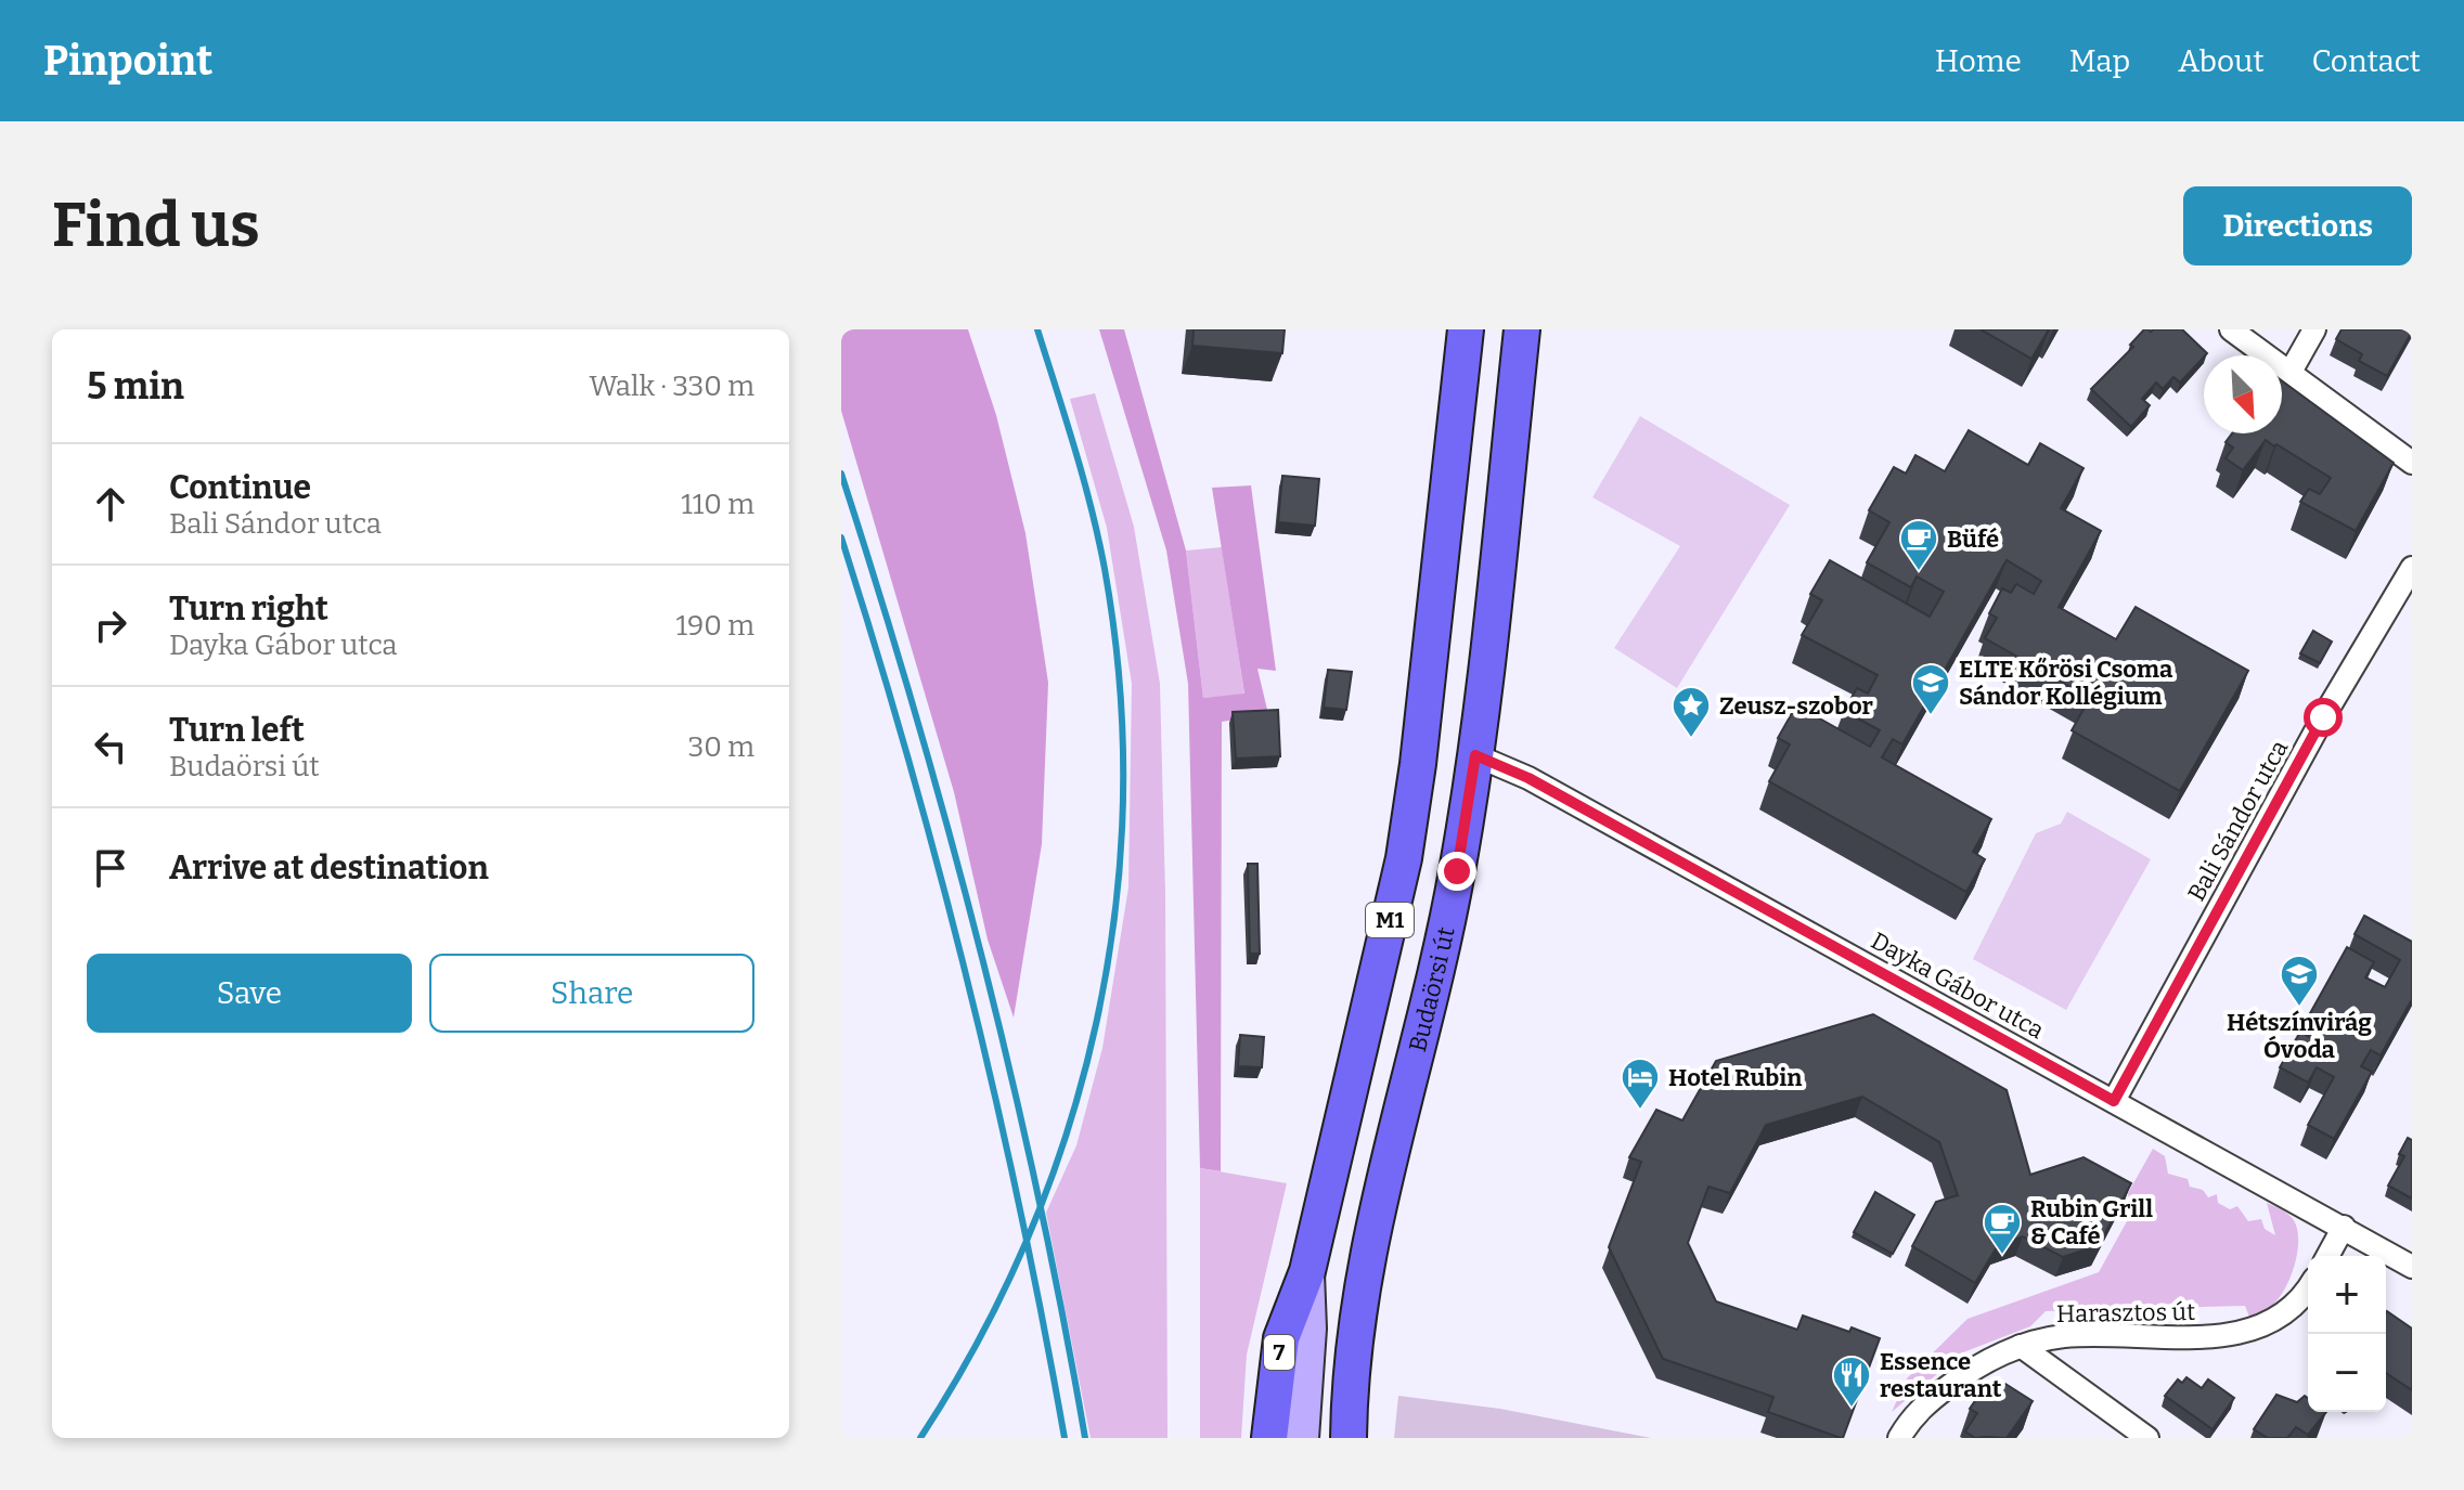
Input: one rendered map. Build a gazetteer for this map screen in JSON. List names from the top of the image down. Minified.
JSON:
{"streets":{"main road":["M1","Budaörsi út","7"],"street":["Bali Sándor utca","Dayka Gábor utca","Harasztos út"]},"crossings":[["Bali Sándor utca","Dayka Gábor utca"],["M1","7"],["Dayka Gábor utca","Budaörsi út"]],"places":{"cafe":["Büfé","Rubin Grill & Café"],"school or university":["ELTE Kőrösi Csoma Sándor Kollégium","Hétszínvirág Óvoda"],"place":["Zeusz-szobor"],"hotel":["Hotel Rubin"],"restaurant":["Essence restaurant"]},"north":"bottom right","page":{"header":"Pinpoint","nav":["Home","Map","About","Contact"],"buttons":["Directions",["Save","Share"]],"title":"Find us","heading":["5 min","Walk · 330 m"],"list":[["Continue","Bali Sándor utca","110 m"],["Turn right","Dayka Gábor utca","190 m"],["Turn left","Budaörsi út","30 m"],"Arrive at destination"],"map_buttons":["+","−"]}}
